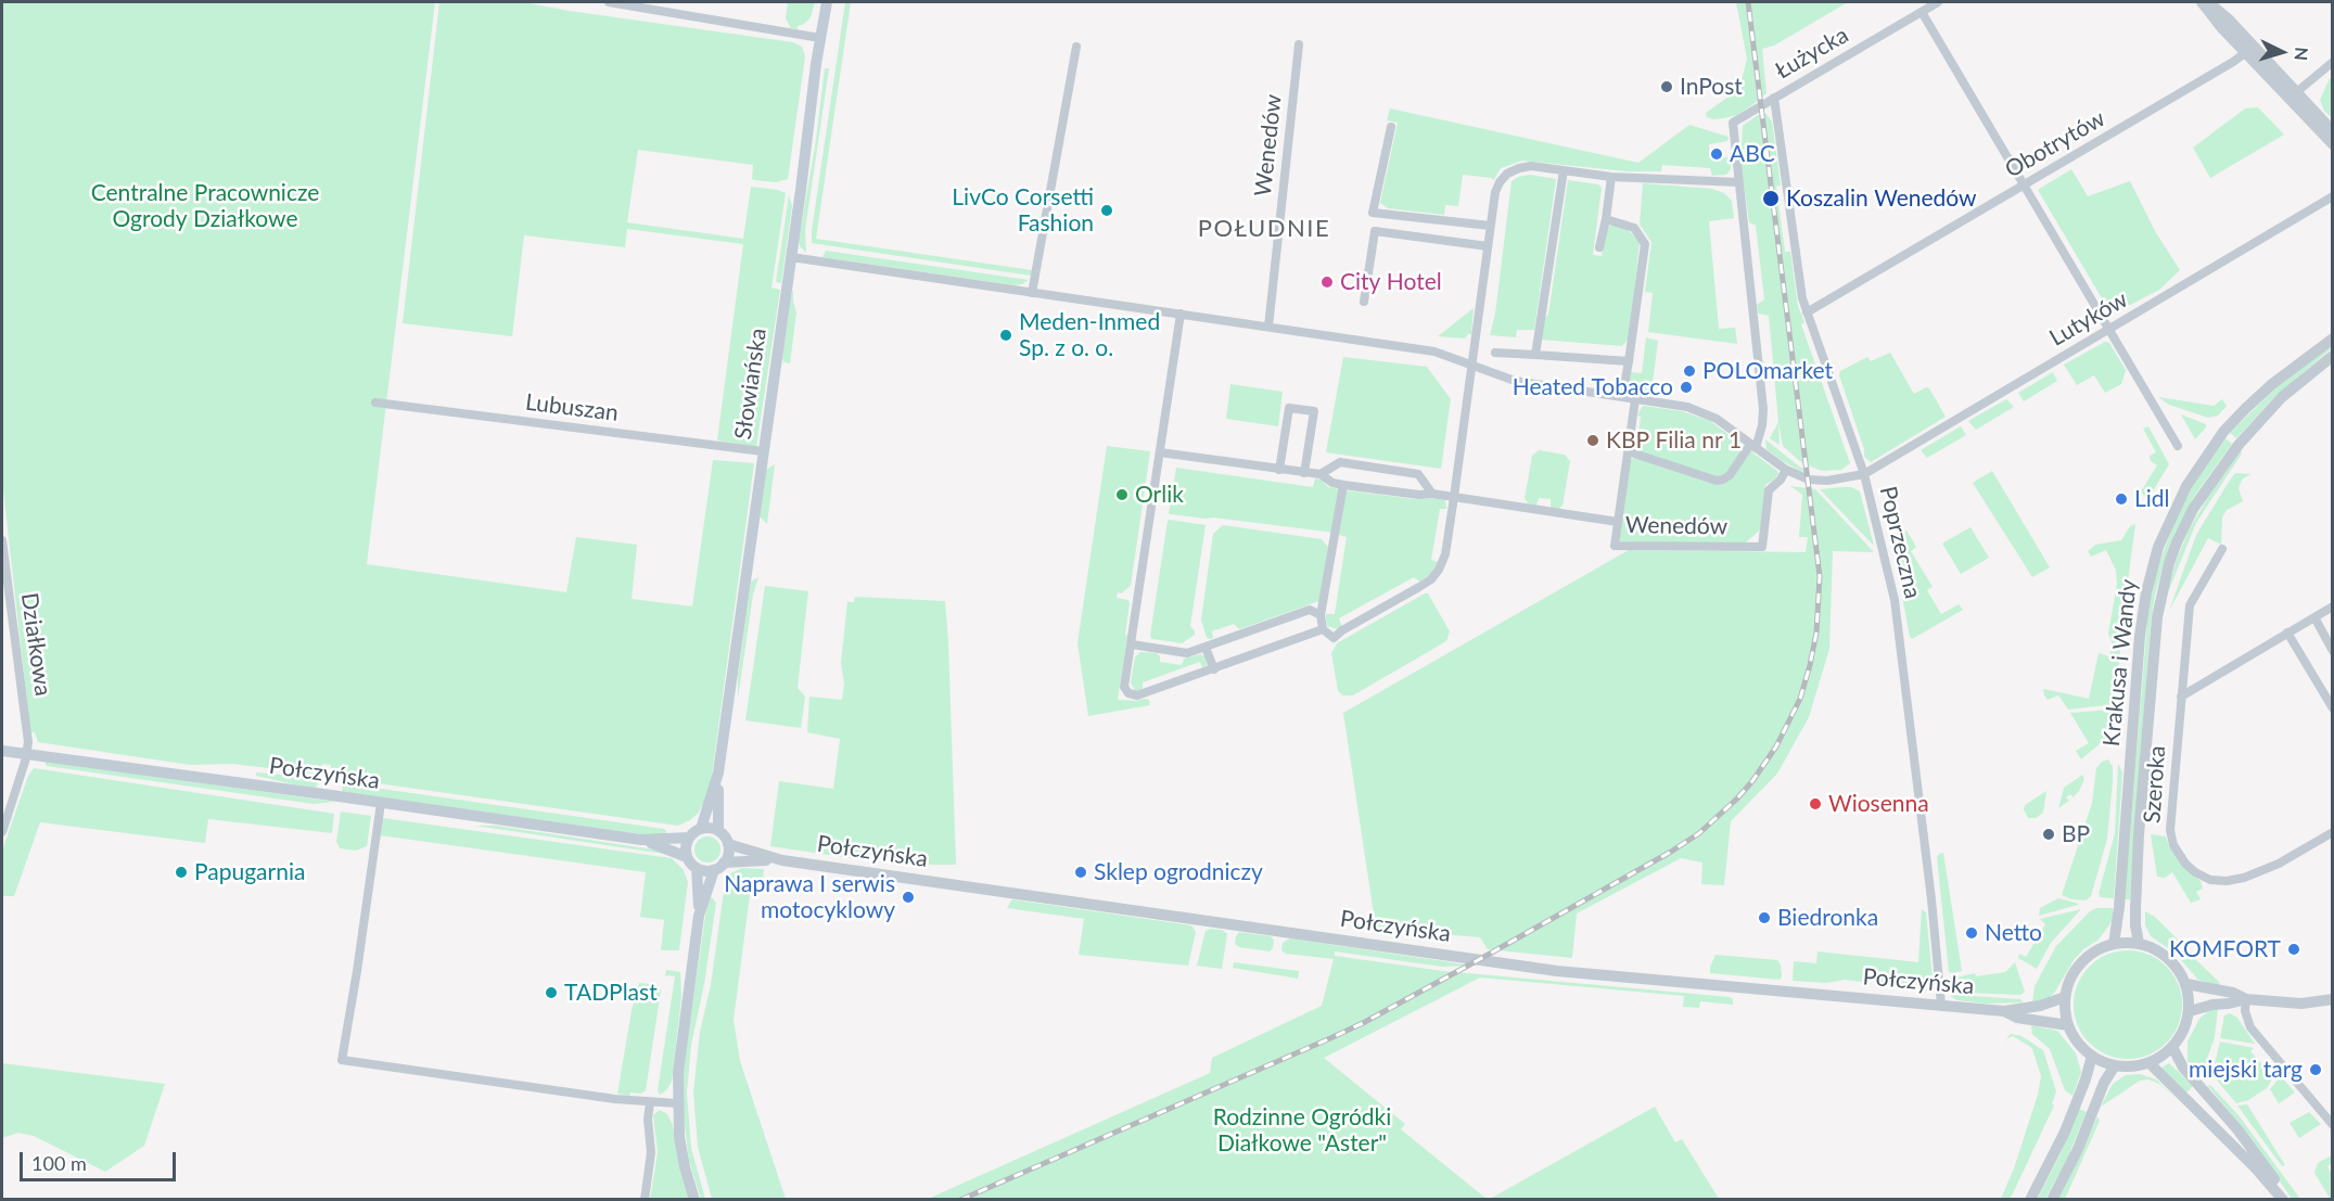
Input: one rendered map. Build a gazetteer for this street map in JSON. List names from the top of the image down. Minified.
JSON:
{"streets":{"main road":["Słowiańska","Połczyńska"],"street":["Łużycka","Obotrytów","Wenedów","Lutyków","Lubuszan","Poprzeczna","Działkowa","Krakusa i Wandy","Szeroka"]},"crossings":[["Łużycka","Poprzeczna"],["Obotrytów","Poprzeczna"],["Lutyków","Poprzeczna"],["Słowiańska","Lubuszan"],["Słowiańska","Połczyńska"],["Poprzeczna","Połczyńska"],["Działkowa","Połczyńska"],["Krakusa i Wandy","Połczyńska"]],"districts":["POŁUDNIE"],"parks":["Centralne Pracownicze Ogrody Działkowe","Rodzinne Ogródki Diałkowe \"Aster\""],"places":["InPost","ABC","Koszalin Wenedów","LivCo Corsetti Fashion","City Hotel","Meden-Inmed Sp. z o. o.","POLOmarket","Heated Tobacco","KBP Filia nr 1","Orlik","Lidl","Wiosenna","BP","Papugarnia","Sklep ogrodniczy","Naprawa I serwis motocyklowy","Biedronka","Netto","KOMFORT","TADPlast","miejski targ"],"scale_bar":"100 m","north":"right"}
